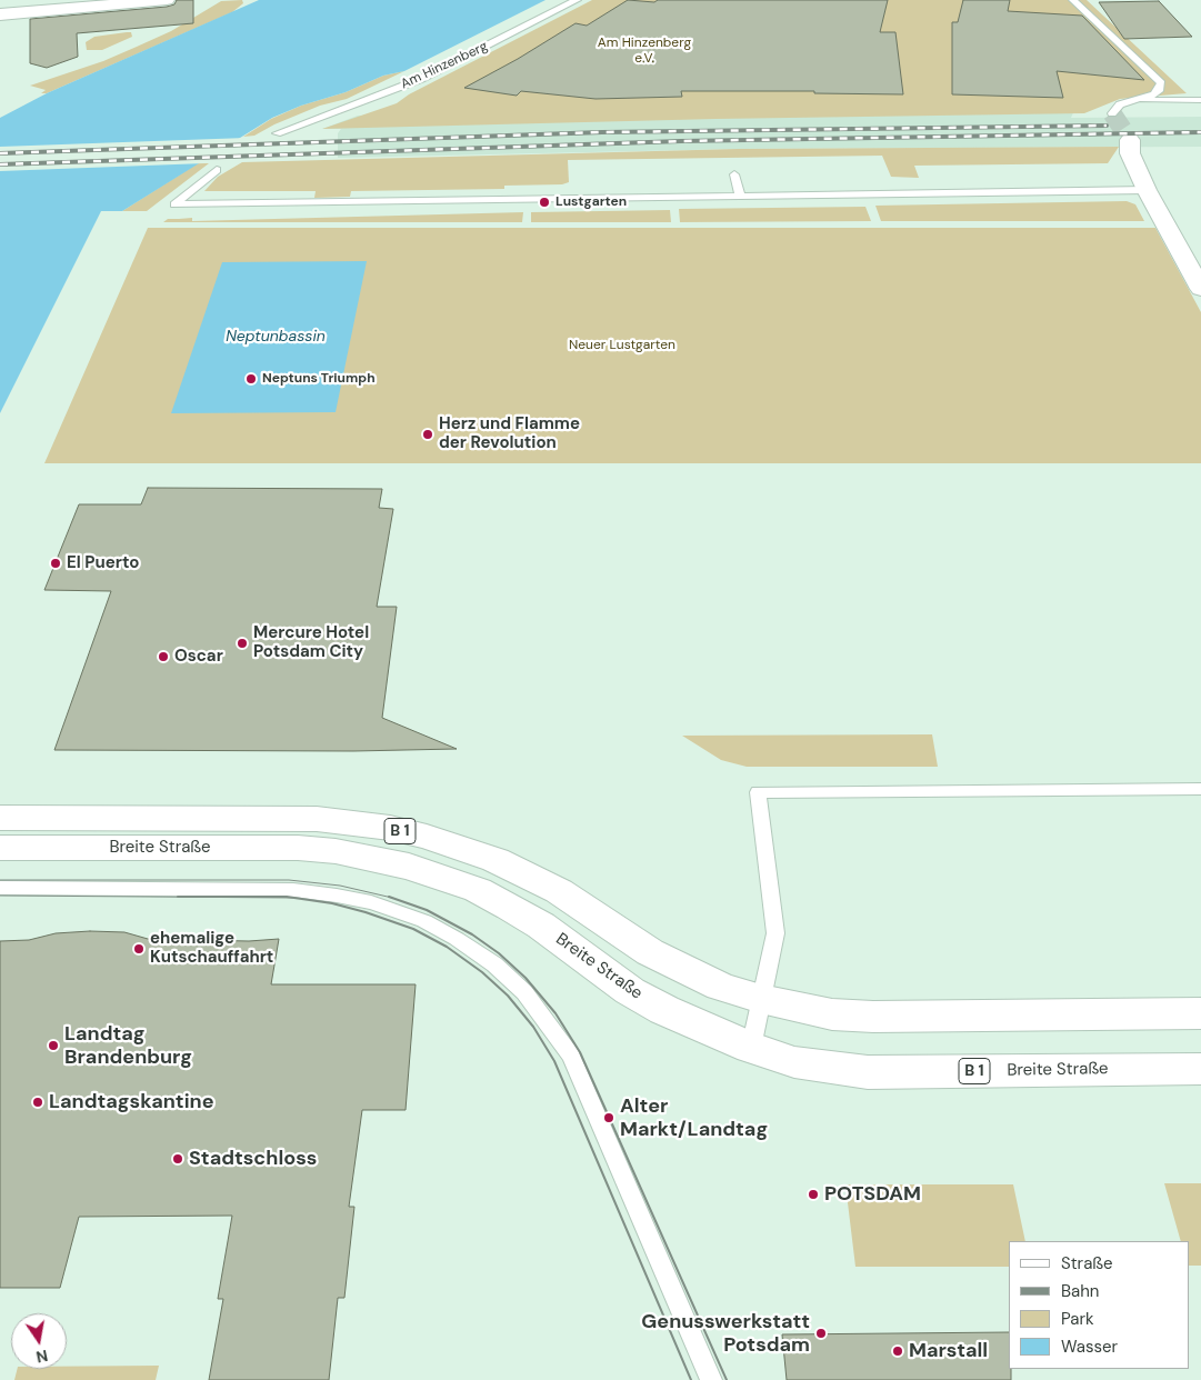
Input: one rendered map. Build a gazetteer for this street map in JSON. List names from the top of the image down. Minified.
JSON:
{"streets":{"main road":["B 1","Breite Straße"],"lane":["Am Hinzenberg"]},"water":["Neptunbassin"],"parks":["Am Hinzenberg e.V.","Neuer Lustgarten"],"places":["Lustgarten","Neptuns Triumph","Herz und Flamme der Revolution","El Puerto","Mercure Hotel Potsdam City","Oscar","ehemalige Kutschauffahrt","Landtag Brandenburg","Landtagskantine","Alter Markt/Landtag","Stadtschloss","POTSDAM","Genusswerkstatt Potsdam","Marstall"],"legend":["Straße","Bahn","Park","Wasser"],"north":"bottom"}
